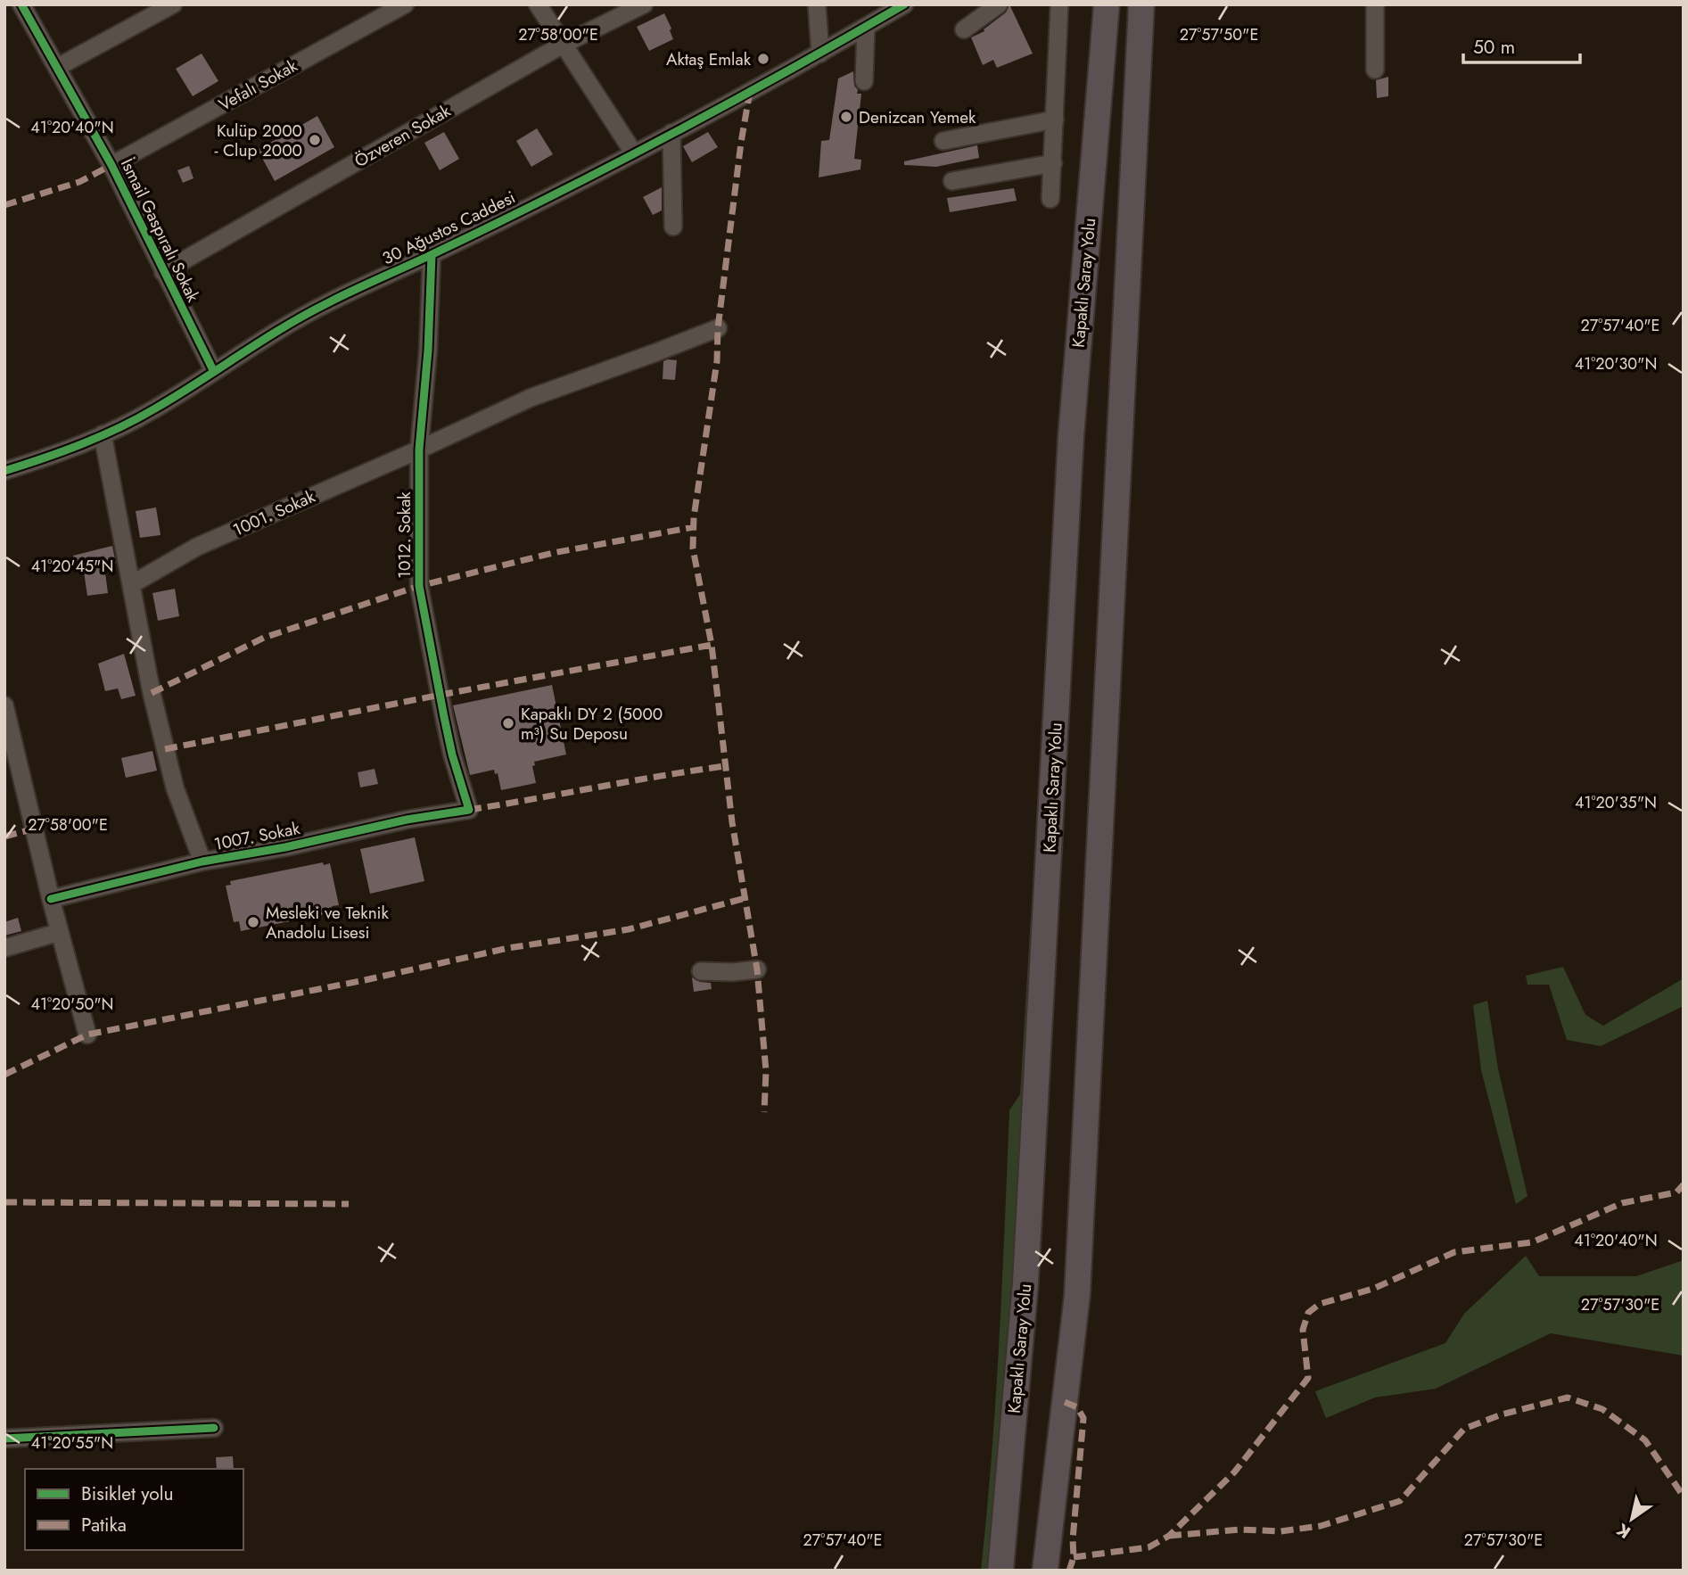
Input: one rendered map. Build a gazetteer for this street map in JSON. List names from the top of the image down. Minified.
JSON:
{"streets":{"highway":["Kapaklı Saray Yolu"],"street":["Vefalı Sokak","Özveren Sokak","30 Ağustos Caddesi","İsmail Gaspıralı Sokak","1001. Sokak","1012. Sokak","1007. Sokak"]},"crossings":[["Vefalı Sokak","İsmail Gaspıralı Sokak"],["Özveren Sokak","İsmail Gaspıralı Sokak"],["30 Ağustos Caddesi","İsmail Gaspıralı Sokak"],["30 Ağustos Caddesi","1012. Sokak"],["1001. Sokak","1012. Sokak"],["1012. Sokak","1007. Sokak"]],"places":["Aktaş Emlak","Denizcan Yemek","Kulüp 2000 - Clup 2000","Kapaklı DY 2 (5000 m³) Su Deposu","Mesleki ve Teknik Anadolu Lisesi"],"legend":["Bisiklet yolu","Patika"],"scale_bar":"50 m","north":"bottom left","coordinates":["27°58'00\"E","27°57'50\"E","41°20'40\"N","27°57'40\"E","41°20'30\"N","41°20'45\"N","41°20'35\"N","41°20'50\"N","27°57'30\"E","41°20'55\"N"]}
